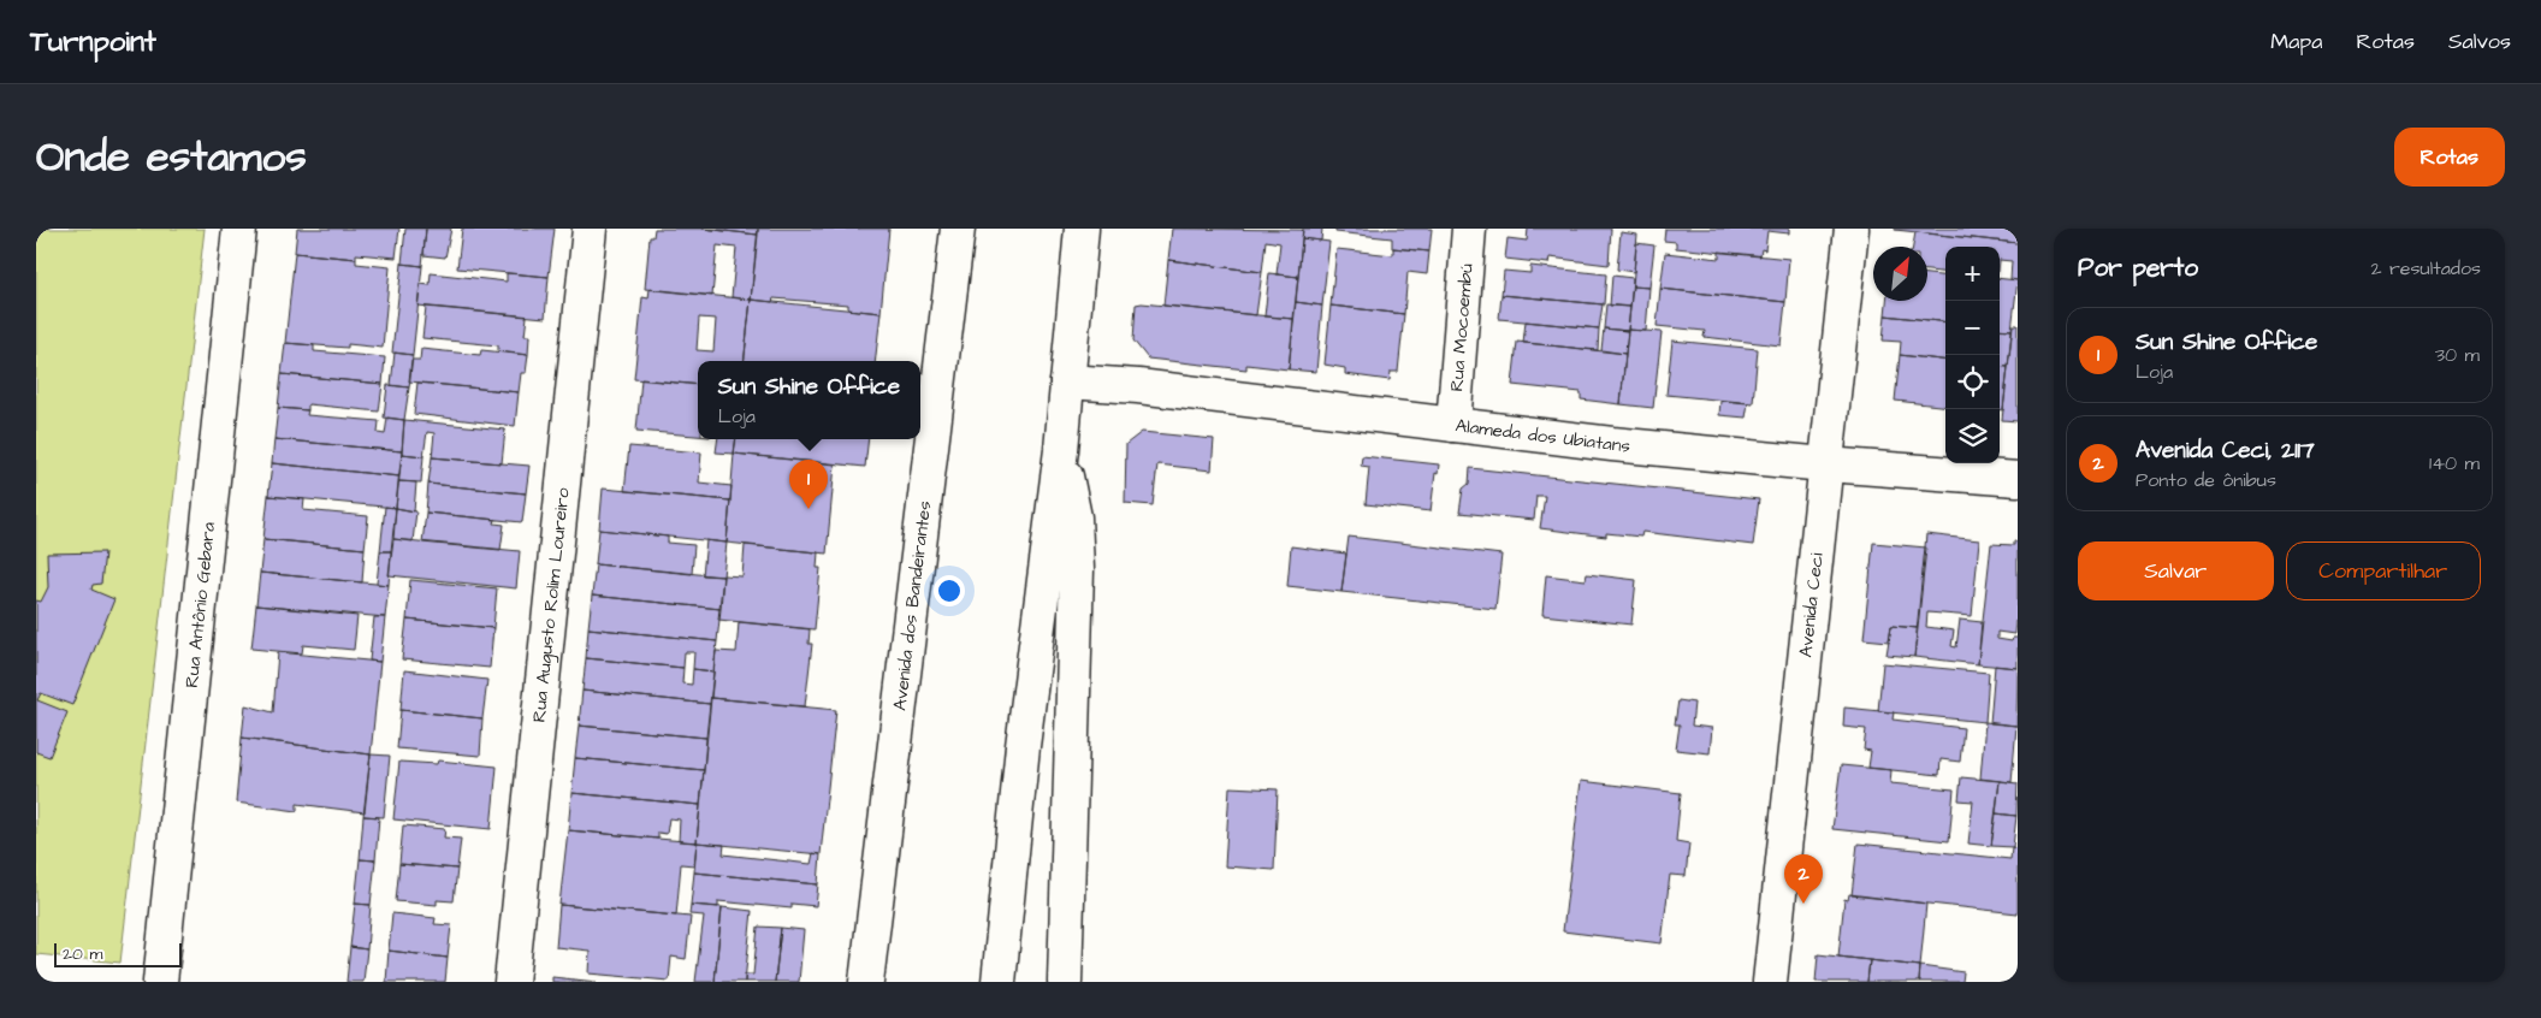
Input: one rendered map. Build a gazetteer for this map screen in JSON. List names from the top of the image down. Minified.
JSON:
{"streets":{"main road":["Rua Mocoembú","Alameda dos Ubiatans","Rua Antônio Gebara","Rua Augusto Rolim Loureiro","Avenida dos Bandeirantes","Avenida Ceci"]},"crossings":[["Rua Mocoembú","Alameda dos Ubiatans"],["Alameda dos Ubiatans","Avenida Ceci"]],"scale_bar":"20 m","north":"top right","page":{"header":"Turnpoint","nav":["Mapa","Rotas","Salvos"],"title":"Onde estamos","buttons":["Rotas",["Salvar","Compartilhar"]],"heading":["Por perto","2 resultados"],"map_buttons":["+","−"],"list":[{"mark":"1","name":"Sun Shine Office","note":"Loja","value":"30 m"},{"mark":"2","name":"Avenida Ceci, 2117","note":"Ponto de ônibus","value":"140 m"}],"popup":["Sun Shine Office","Loja"],"pins":["1","2"],"scale":"20 m"}}
